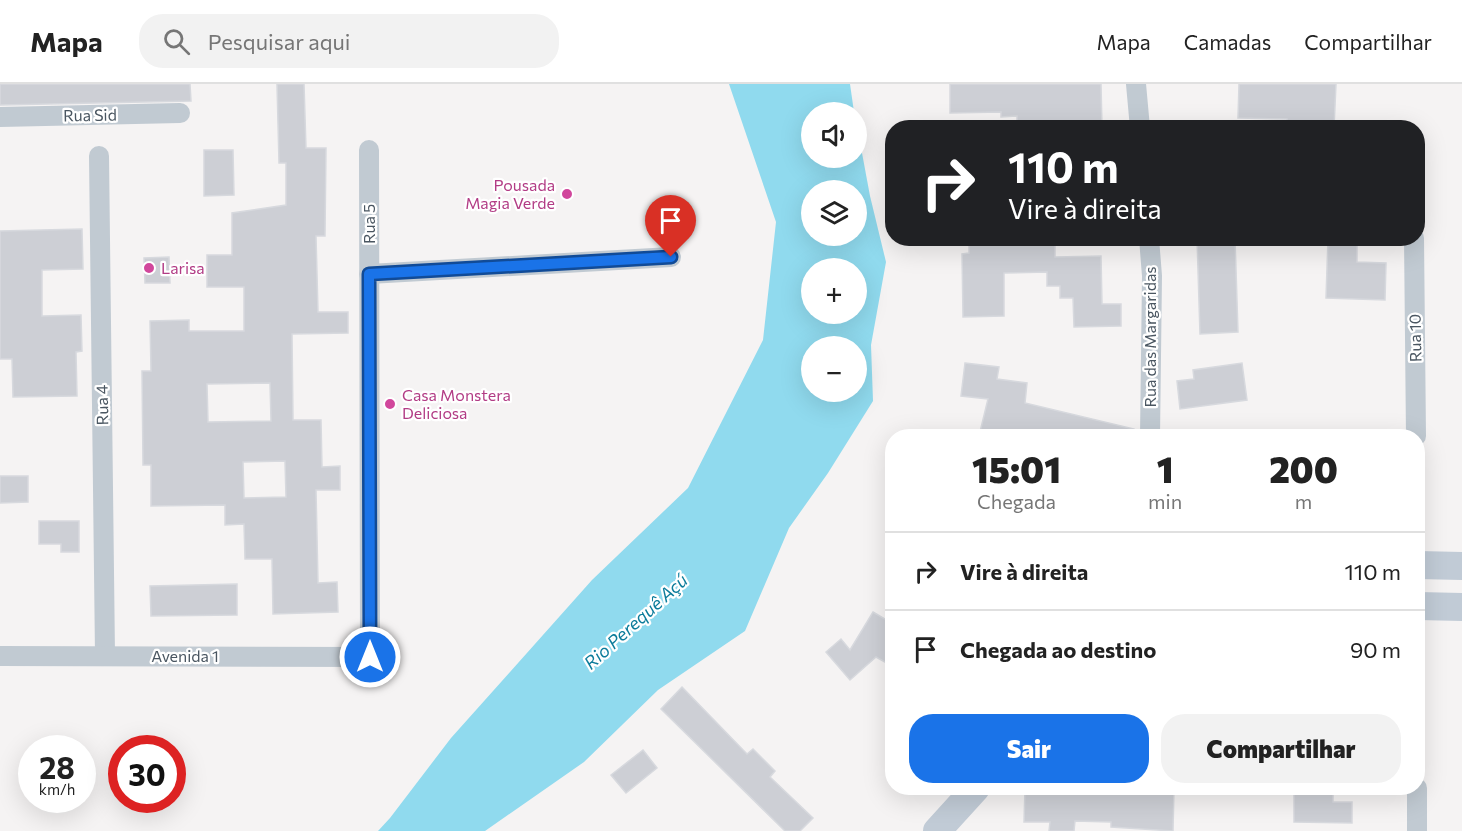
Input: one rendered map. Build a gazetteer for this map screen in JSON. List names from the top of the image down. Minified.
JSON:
{"streets":{"street":["Rua Sid","Rua 5","Rua das Margaridas","Rua 10","Rua 4","Avenida 1"]},"crossings":[["Rua 5","Avenida 1"],["Rua 4","Avenida 1"]],"water":["Rio Perequê Açú"],"places":["Pousada Magia Verde","Larisa","Casa Monstera Deliciosa"],"page":{"header":"Mapa","search":"Pesquisar aqui","nav":["Mapa","Camadas","Compartilhar"],"map_buttons":["+","−"],"turn":["110 m","Vire à direita"],"eta":["15:01","Chegada","1","min","200","m"],"list":[{"name":"Vire à direita","value":"110 m"},{"name":"Chegada ao destino","value":"90 m"}],"buttons":["Sair","Compartilhar"],"speed":"28 km/h","limit":"30"}}
